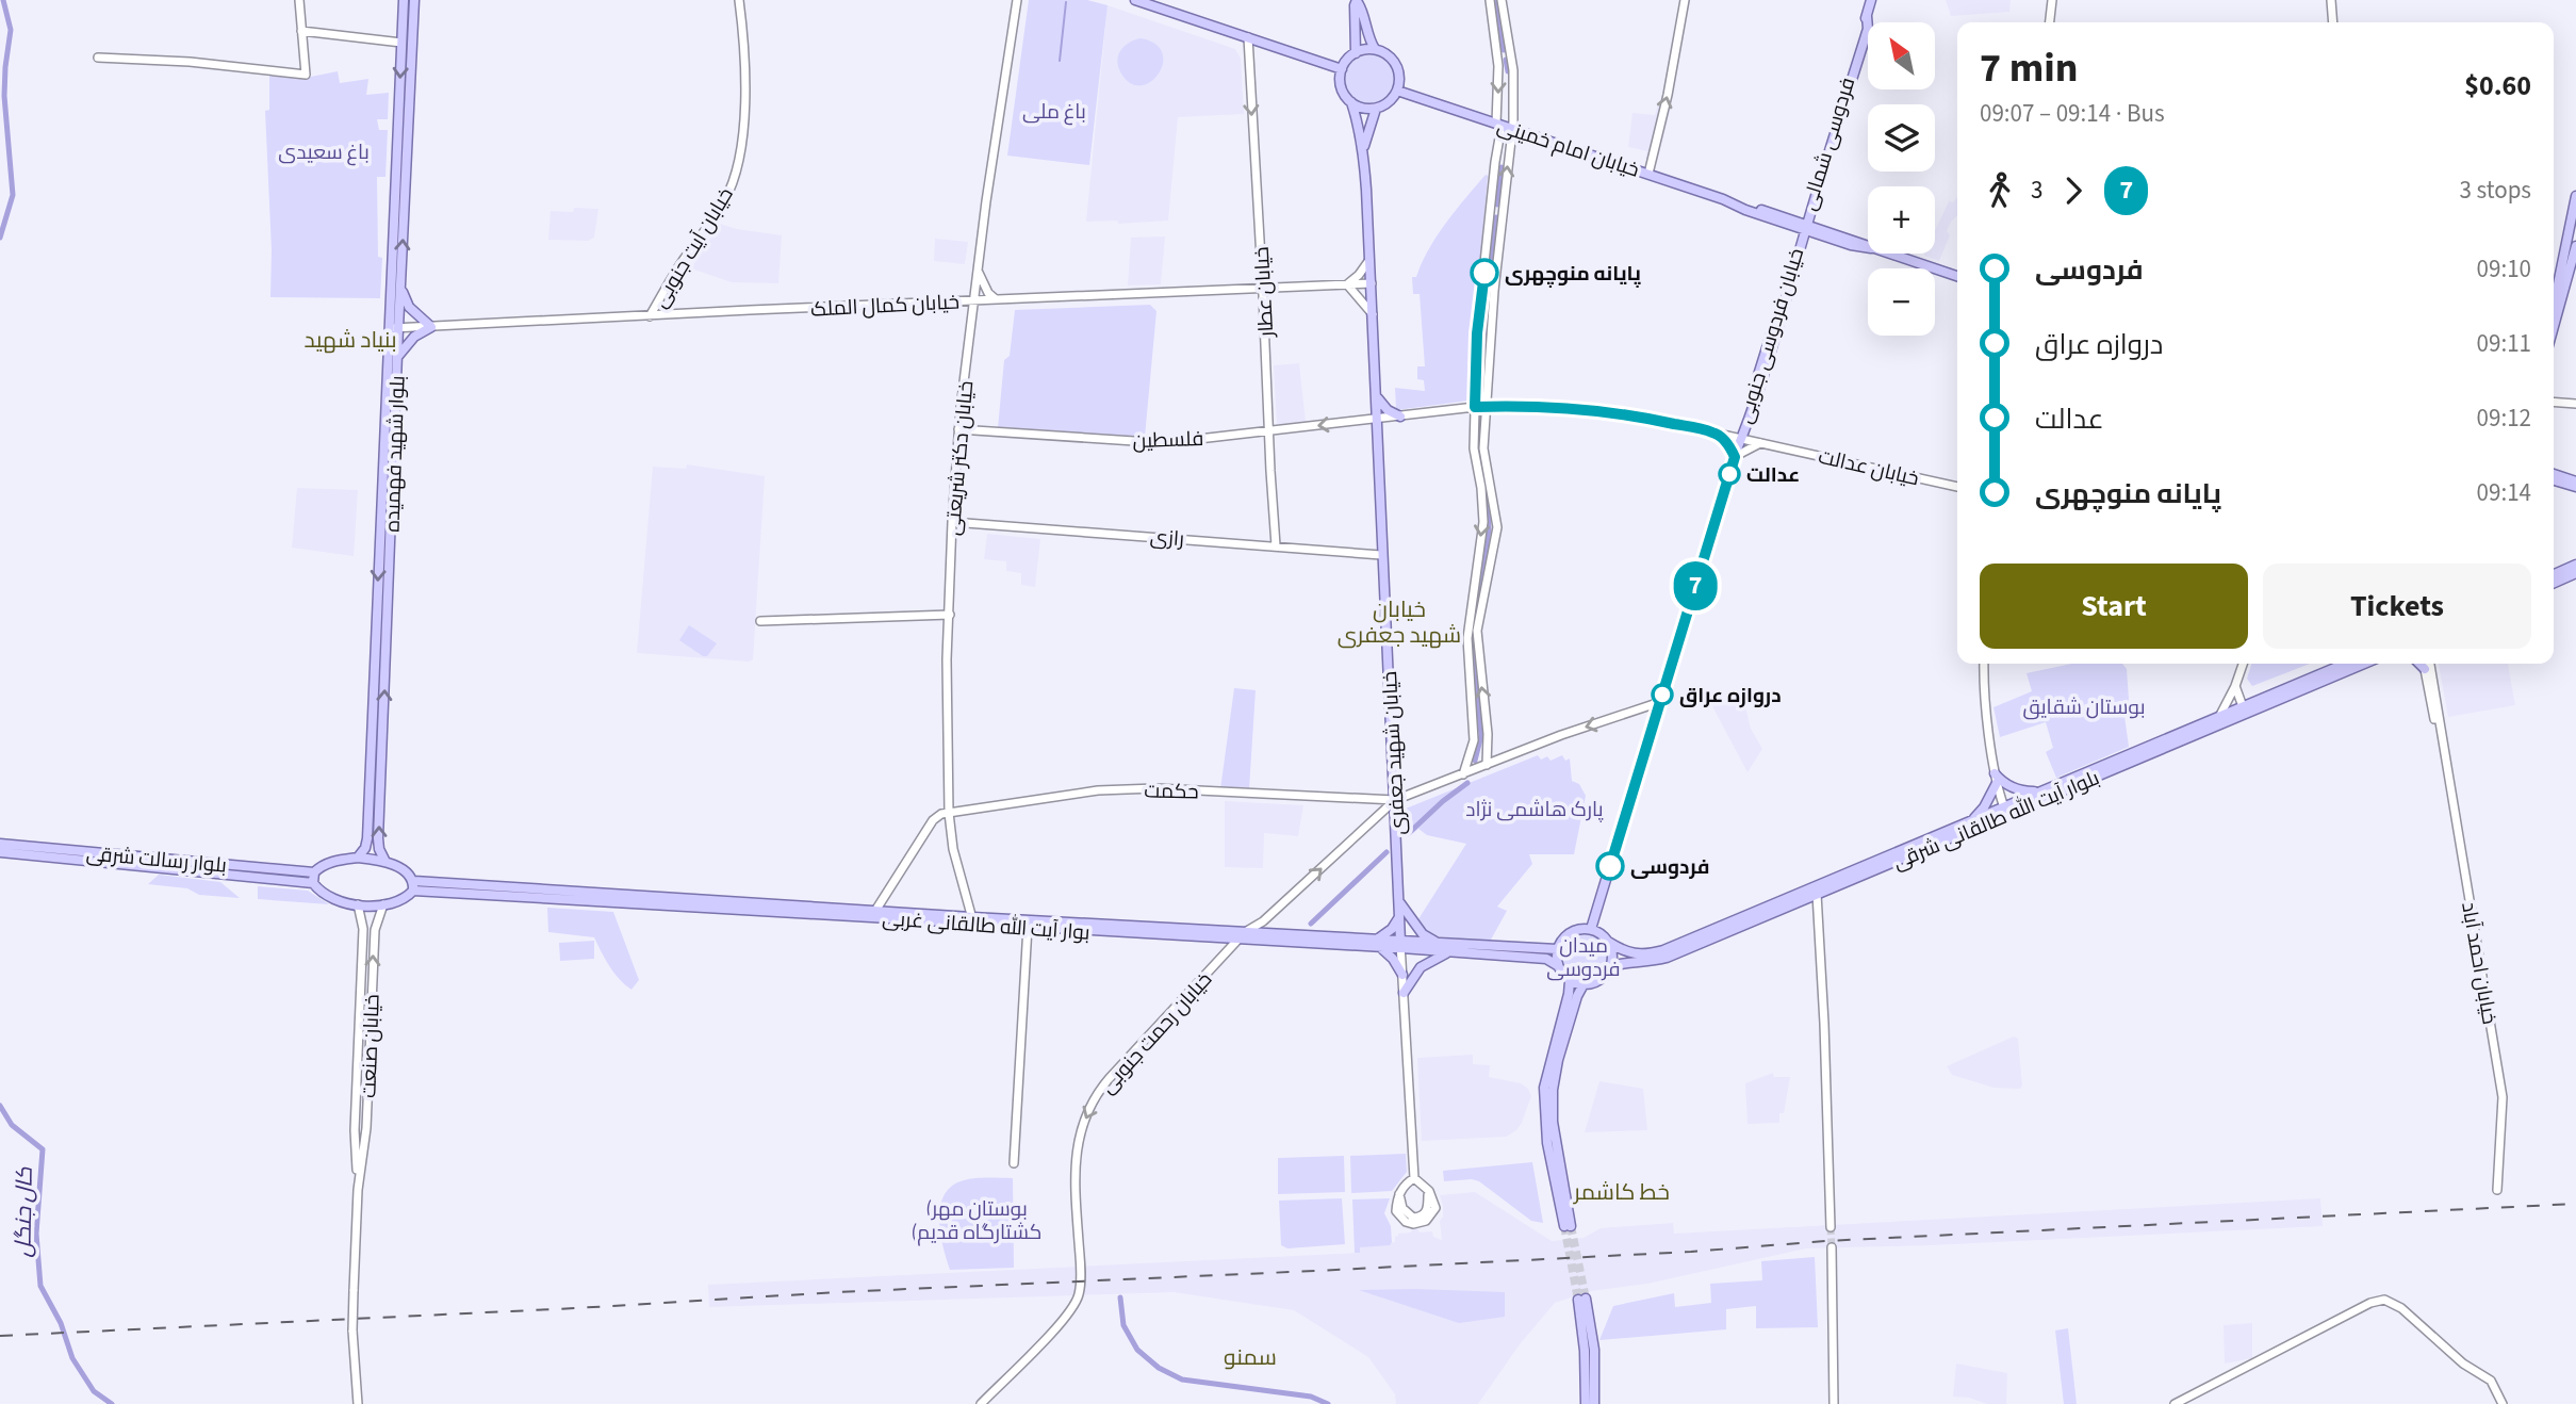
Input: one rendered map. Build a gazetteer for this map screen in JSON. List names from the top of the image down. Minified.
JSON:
{"streets":{"main road":["فردوسی شمالی","خیابان امام خمینی","خیابان فردوسی جنوبی","بلوار شهید فهمیده","خیابان شهید جعفری","بلوار آیت الله طالقانی شرقی","بلوار رسالت شرقی","بوار آیت الله طالقانی غربی"],"street":["خیابان آیت جنوبی","خیابان عطار","خیابان کمال الملک","فلسطین","خیابان دکتر شریعتی","خیابان عدالت","رازی","حکمت","خیابان احمد آباد","خیابان رحمت جنوبی","خیابان صنعت"]},"crossings":[["فردوسی شمالی","خیابان امام خمینی"],["فردوسی شمالی","خیابان فردوسی جنوبی"],["خیابان امام خمینی","خیابان فردوسی جنوبی"],["خیابان امام خمینی","خیابان شهید جعفری"],["خیابان آیت جنوبی","خیابان کمال الملک"],["خیابان عطار","خیابان کمال الملک"],["خیابان عطار","فلسطین"],["خیابان عطار","رازی"],["خیابان کمال الملک","بلوار شهید فهمیده"],["خیابان کمال الملک","خیابان دکتر شریعتی"],["خیابان کمال الملک","خیابان شهید جعفری"],["خیابان فردوسی جنوبی","خیابان عدالت"],["خیابان فردوسی جنوبی","بلوار آیت الله طالقانی شرقی"],["خیابان فردوسی جنوبی","بوار آیت الله طالقانی غربی"],["فلسطین","خیابان دکتر شریعتی"],["فلسطین","خیابان عدالت"],["فلسطین","خیابان شهید جعفری"],["خیابان دکتر شریعتی","رازی"],["خیابان دکتر شریعتی","حکمت"],["خیابان دکتر شریعتی","بوار آیت الله طالقانی غربی"],["خیابان عدالت","خیابان شهید جعفری"],["رازی","خیابان شهید جعفری"],["خیابان شهید جعفری","حکمت"],["خیابان شهید جعفری","بوار آیت الله طالقانی غربی"],["بلوار آیت الله طالقانی شرقی","بوار آیت الله طالقانی غربی"],["بوار آیت الله طالقانی غربی","خیابان رحمت جنوبی"]],"one_way":["خیابان عطار","خیابان رحمت جنوبی"],"districts":["بنیاد شهید","خیابان شهید جعفری","خط کاشمر","سمنو"],"water":["کال جنگل"],"parks":["باغ ملی","باغ سعیدی","بوستان شقایق","پارک هاشمی نژاد","میدان فردوسی","(بوستان مهر (کشتارگاه قدیم"],"places":["پایانه منوچهری","عدالت","دروازه عراق","فردوسی"],"lines":["bus line 7"],"north":"top left","page":{"on_map":"7","map_buttons":["+","−"],"heading":["7 min","09:07 – 09:14 · Bus","$0.60"],"legs":["3","7","3 stops"],"list":[{"name":"فردوسی","value":"09:10"},{"name":"دروازه عراق","value":"09:11"},{"name":"عدالت","value":"09:12"},{"name":"پایانه منوچهری","value":"09:14"}],"buttons":["Start","Tickets"]}}
